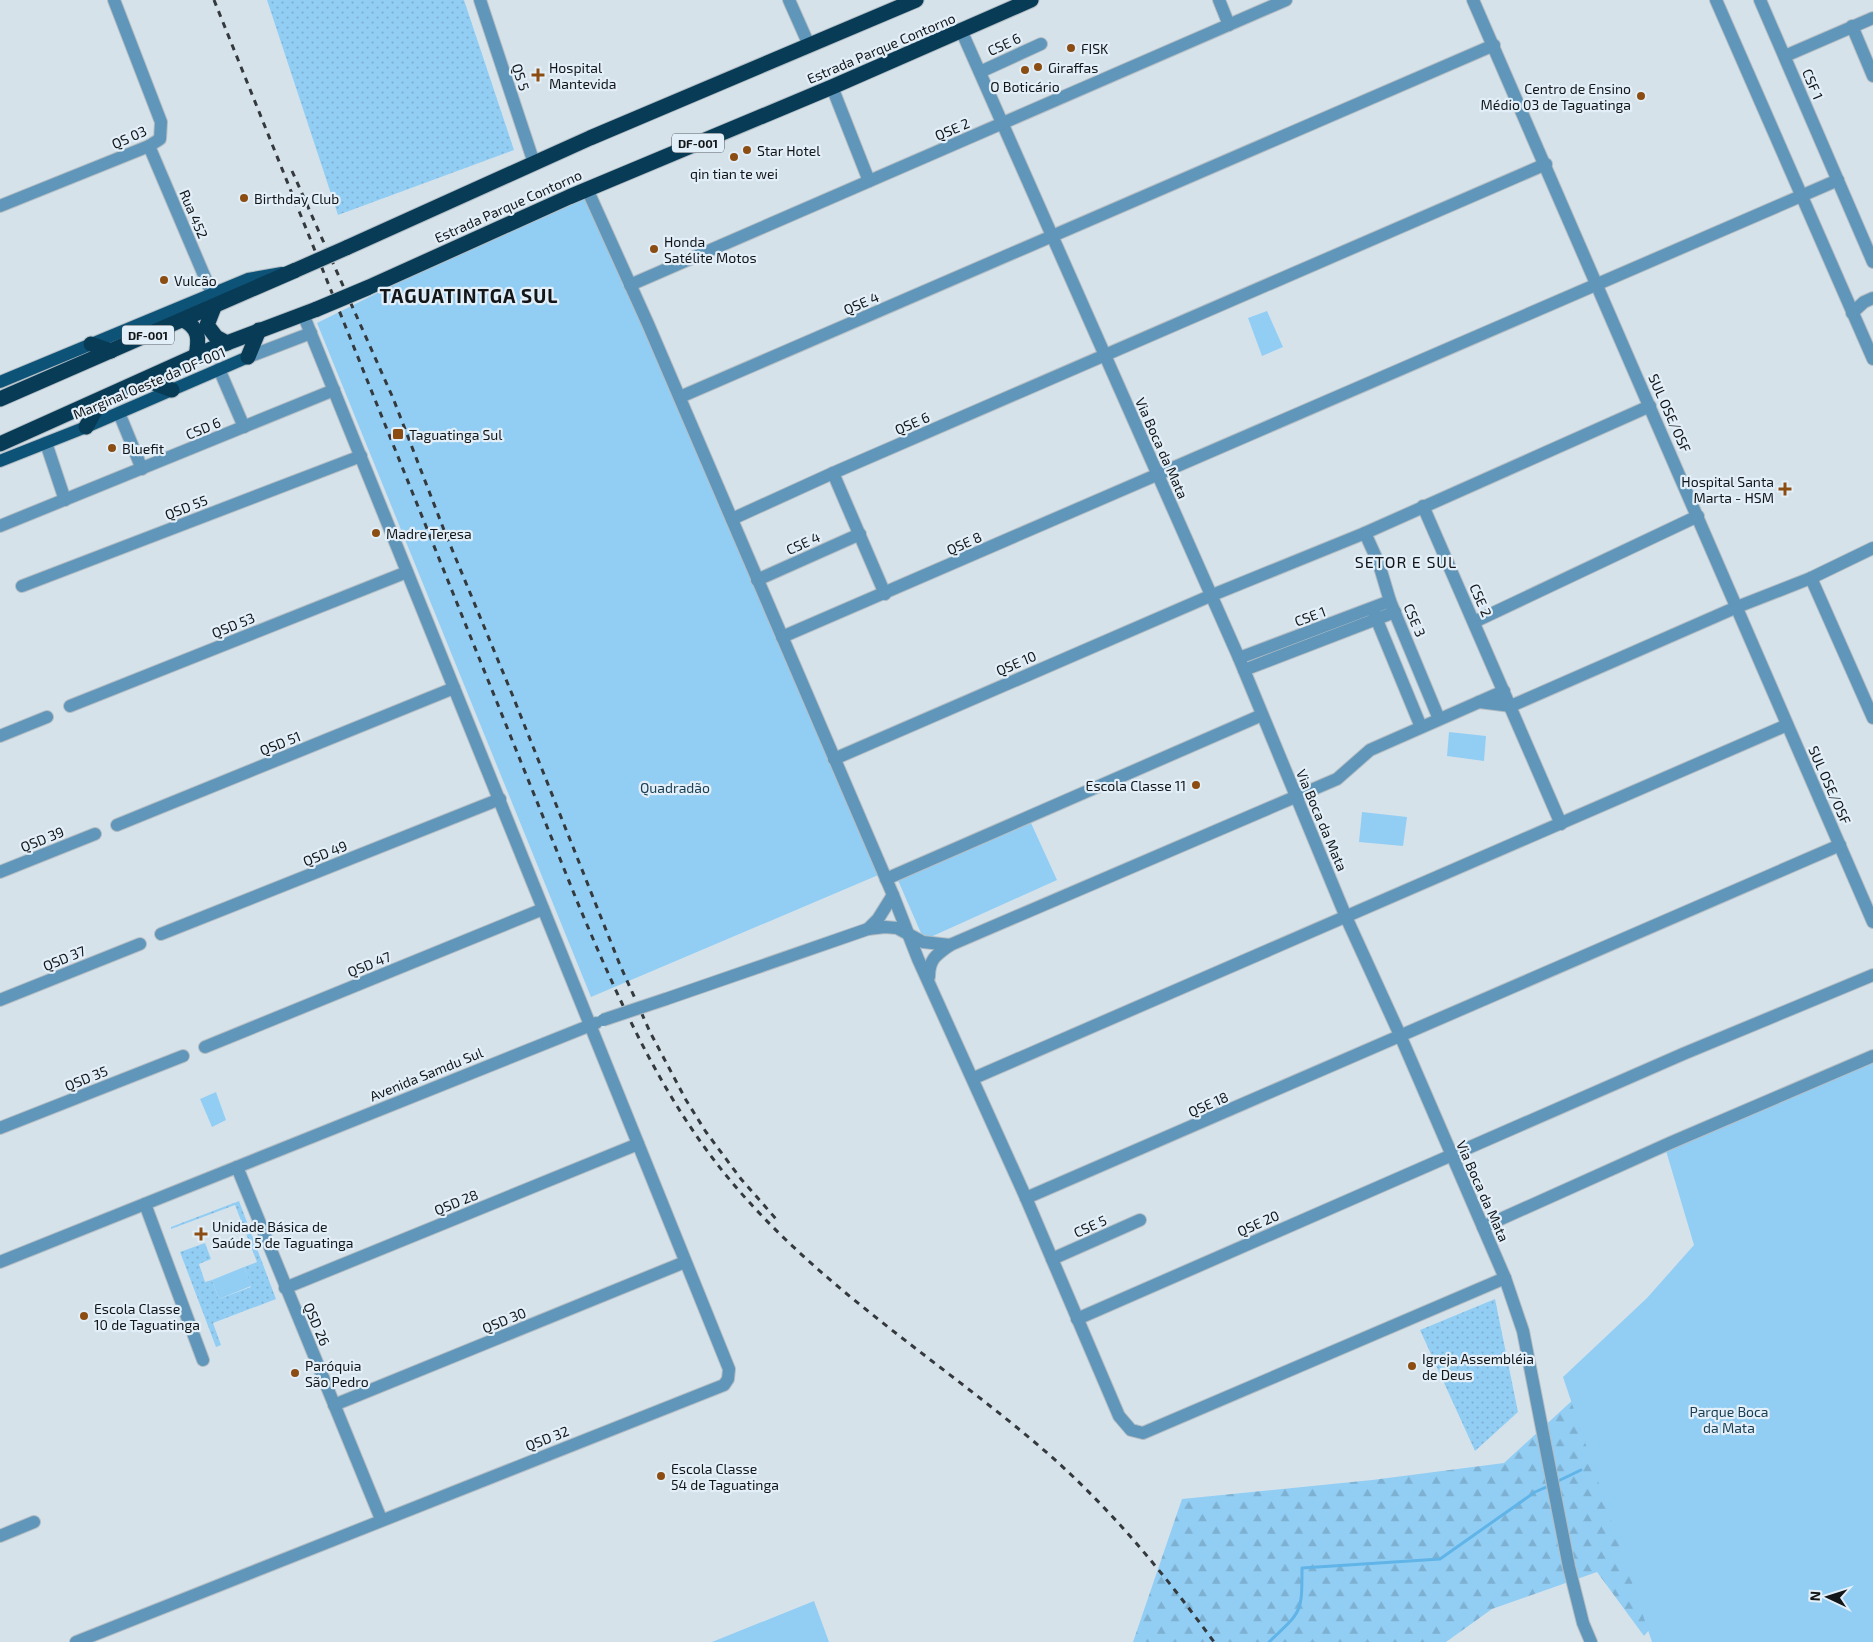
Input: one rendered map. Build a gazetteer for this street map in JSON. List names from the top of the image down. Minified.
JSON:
{"streets":{"highway":["Estrada Parque Contorno","DF-001"],"main road":["Marginal Oeste da DF-001"],"street":["CSE 6","QS 5","CSF 1","QSE 2","QS 03","Rua 452","QSE 4","SUL OSE/OSF","QSE 6","CSD 6","Via Boca da Mata","QSD 55","CSE 4","QSE 8","CSE 2","CSE 1","CSE 3","QSD 53","QSE 10","QSD 51","QSD 39","QSD 49","QSD 37","QSD 47","Avenida Samdu Sul","QSD 35","QSE 18","QSD 28","QSE 20","CSE 5","QSD 30","QSD 26","QSD 32"]},"crossings":[["CSE 6","Via Boca da Mata"],["Estrada Parque Contorno","QS 5"],["Estrada Parque Contorno","Rua 452"],["Estrada Parque Contorno","Via Boca da Mata"],["CSF 1","QSE 8"],["QSE 2","Via Boca da Mata"],["QS 03","Rua 452"],["QSE 4","SUL OSE/OSF"],["QSE 4","Via Boca da Mata"],["SUL OSE/OSF","QSE 6"],["SUL OSE/OSF","QSE 8"],["SUL OSE/OSF","QSE 10"],["SUL OSE/OSF","QSE 18"],["QSE 6","Via Boca da Mata"],["Via Boca da Mata","QSE 8"],["Via Boca da Mata","CSE 1"],["Via Boca da Mata","QSE 10"],["Via Boca da Mata","QSE 18"],["Via Boca da Mata","QSE 20"],["CSE 2","QSE 10"],["CSE 1","CSE 3"],["CSE 3","QSE 10"],["Avenida Samdu Sul","QSD 26"],["QSD 28","QSD 26"],["QSD 30","QSD 26"],["QSD 30","QSD 32"],["QSD 26","QSD 32"]],"districts":["TAGUATINTGA SUL","SETOR E SUL"],"parks":["Quadradão","Parque Boca da Mata"],"places":{"other":["FISK","Giraffas","O Boticário","Centro de Ensino Médio 03 de Taguatinga","Star Hotel","qin tian te wei","Birthday Club","Honda Satélite Motos","Vulcão","Bluefit","Madre Teresa","Escola Classe 11","Escola Classe 10 de Taguatinga","Igreja Assembléia de Deus","Paróquia São Pedro","Escola Classe 54 de Taguatinga"],"health":["Hospital Mantevida","Hospital Santa Marta - HSM","Unidade Básica de Saúde 5 de Taguatinga"],"transit":["Taguatinga Sul"]},"north":"left"}
